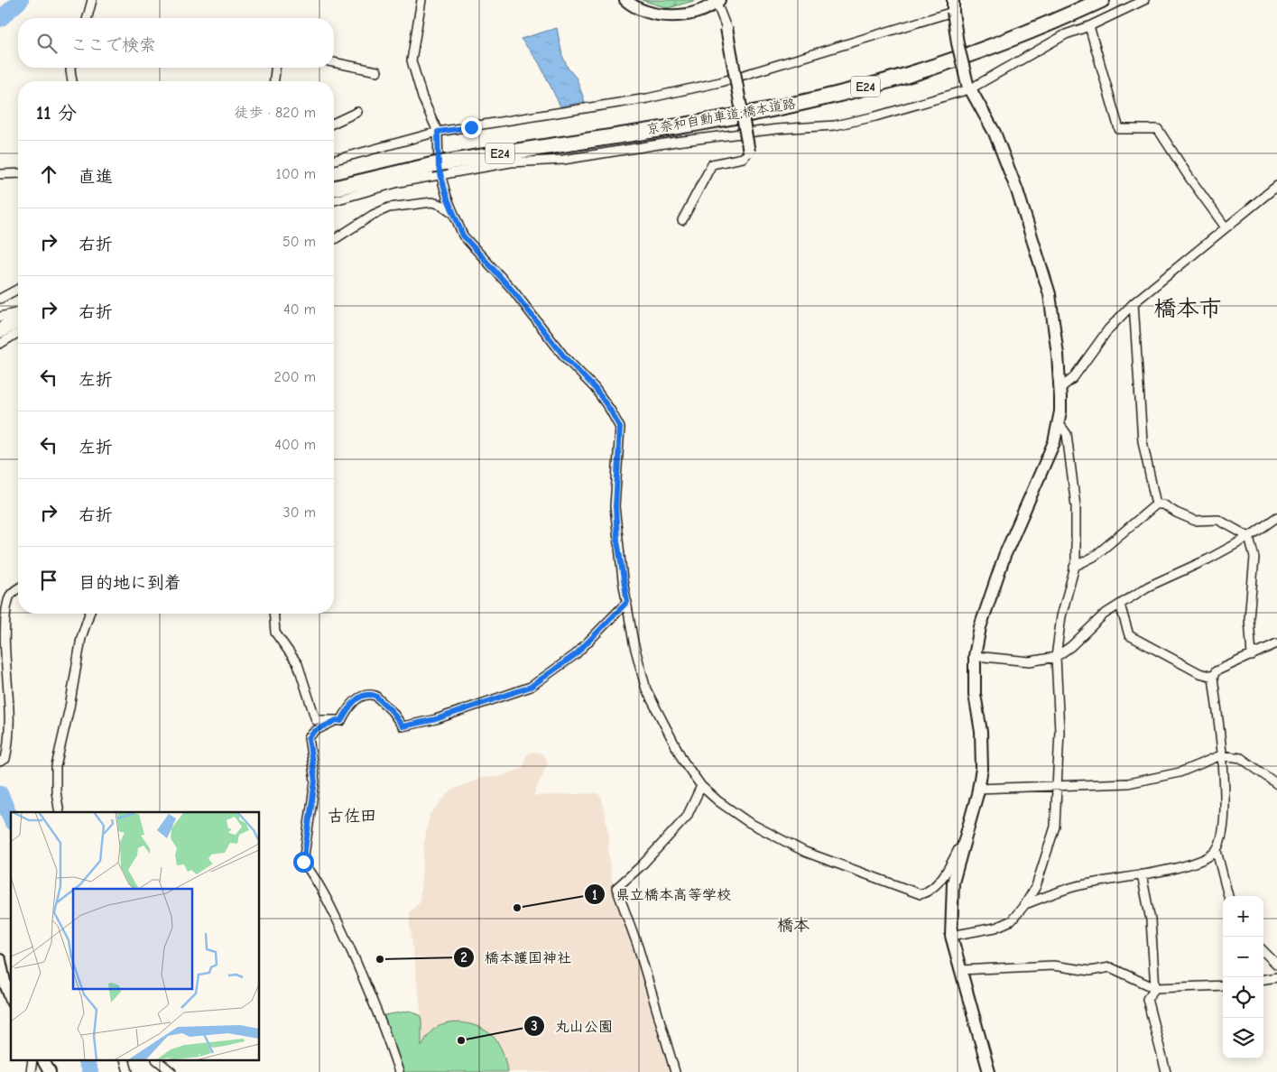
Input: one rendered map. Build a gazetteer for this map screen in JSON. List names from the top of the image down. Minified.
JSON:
{"streets":{"highway":["E24","京奈和自動車道;橋本道路"]},"districts":["橋本市","古佐田","橋本"],"places":["県立橋本高等学校","橋本護国神社","丸山公園"],"page":{"search":"ここで検索","heading":["11 分","徒歩 · 820 m"],"list":[["直進","100 m"],["右折","50 m"],["右折","40 m"],["左折","200 m"],["左折","400 m"],["右折","30 m"],"目的地に到着"],"map_buttons":["+","−"]}}
